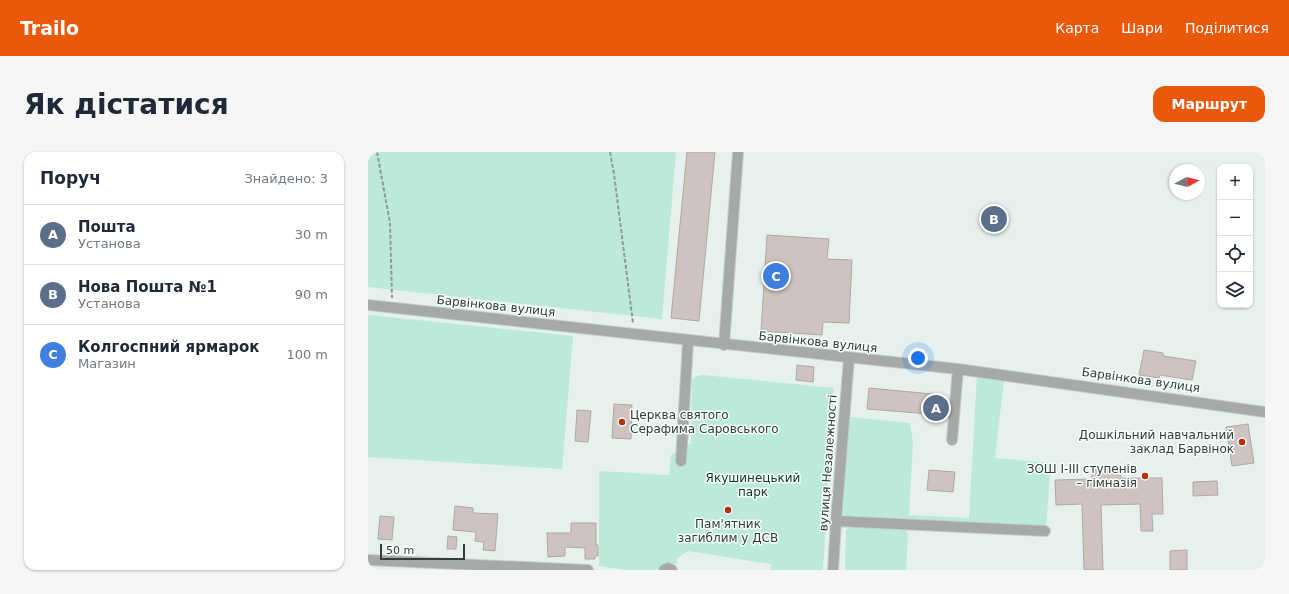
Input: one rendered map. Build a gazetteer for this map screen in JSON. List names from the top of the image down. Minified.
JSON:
{"streets":{"street":["Барвінкова вулиця","вулиця Незалежності"]},"crossings":[["Барвінкова вулиця","вулиця Незалежності"]],"parks":["Якушинецький парк"],"places":["Церква святого Серафима Саровського","Дошкільний навчальний заклад Барвінок","ЗОШ І-ІІІ ступенів – гімназія","Пам'ятник загиблим у ДСВ"],"scale_bar":"50 m","north":"right","page":{"header":"Trailo","nav":["Карта","Шари","Поділитися"],"buttons":"Маршрут","title":"Як дістатися","heading":["Поруч","Знайдено: 3"],"map_buttons":["+","−"],"list":[{"mark":"A","name":"Пошта","note":"Установа","value":"30 m"},{"mark":"B","name":"Нова Пошта №1","note":"Установа","value":"90 m"},{"mark":"C","name":"Колгоспний ярмарок","note":"Магазин","value":"100 m"}],"pins":["B","C","A"],"scale":"50 m"}}
